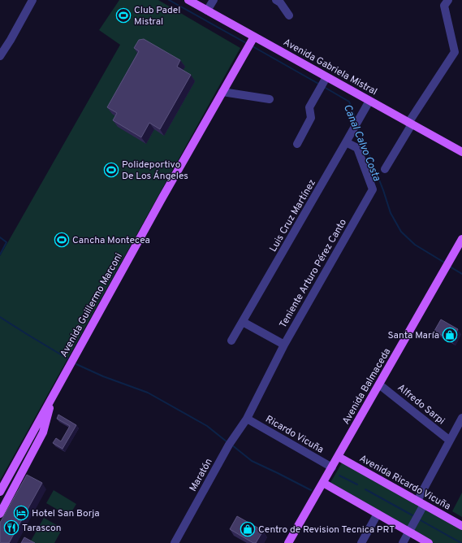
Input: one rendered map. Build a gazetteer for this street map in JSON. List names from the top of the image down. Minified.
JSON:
{"streets":{"main road":["Avenida Gabriela Mistral","Avenida Guillermo Marconi","Avenida Balmaceda","Avenida Ricardo Vicuña"],"street":["Luis Cruz Martínez","Teniente Arturo Pérez Canto","Alfredo Sarpi","Ricardo Vicuña","Maratón"]},"crossings":[["Avenida Gabriela Mistral","Luis Cruz Martínez"],["Avenida Gabriela Mistral","Avenida Guillermo Marconi"],["Luis Cruz Martínez","Teniente Arturo Pérez Canto"],["Teniente Arturo Pérez Canto","Ricardo Vicuña"],["Teniente Arturo Pérez Canto","Maratón"],["Avenida Balmaceda","Alfredo Sarpi"],["Avenida Balmaceda","Ricardo Vicuña"],["Avenida Balmaceda","Avenida Ricardo Vicuña"],["Ricardo Vicuña","Maratón"]],"water":["Canal Calvo Costa"],"places":{"sports":["Club Padel Mistral","Polideportivo De Los Ángeles","Cancha Montecea"],"shop":["Santa María","Centro de Revision Tecnica PRT"],"hotel":["Hotel San Borja"],"restaurant":["Tarascon"]}}
